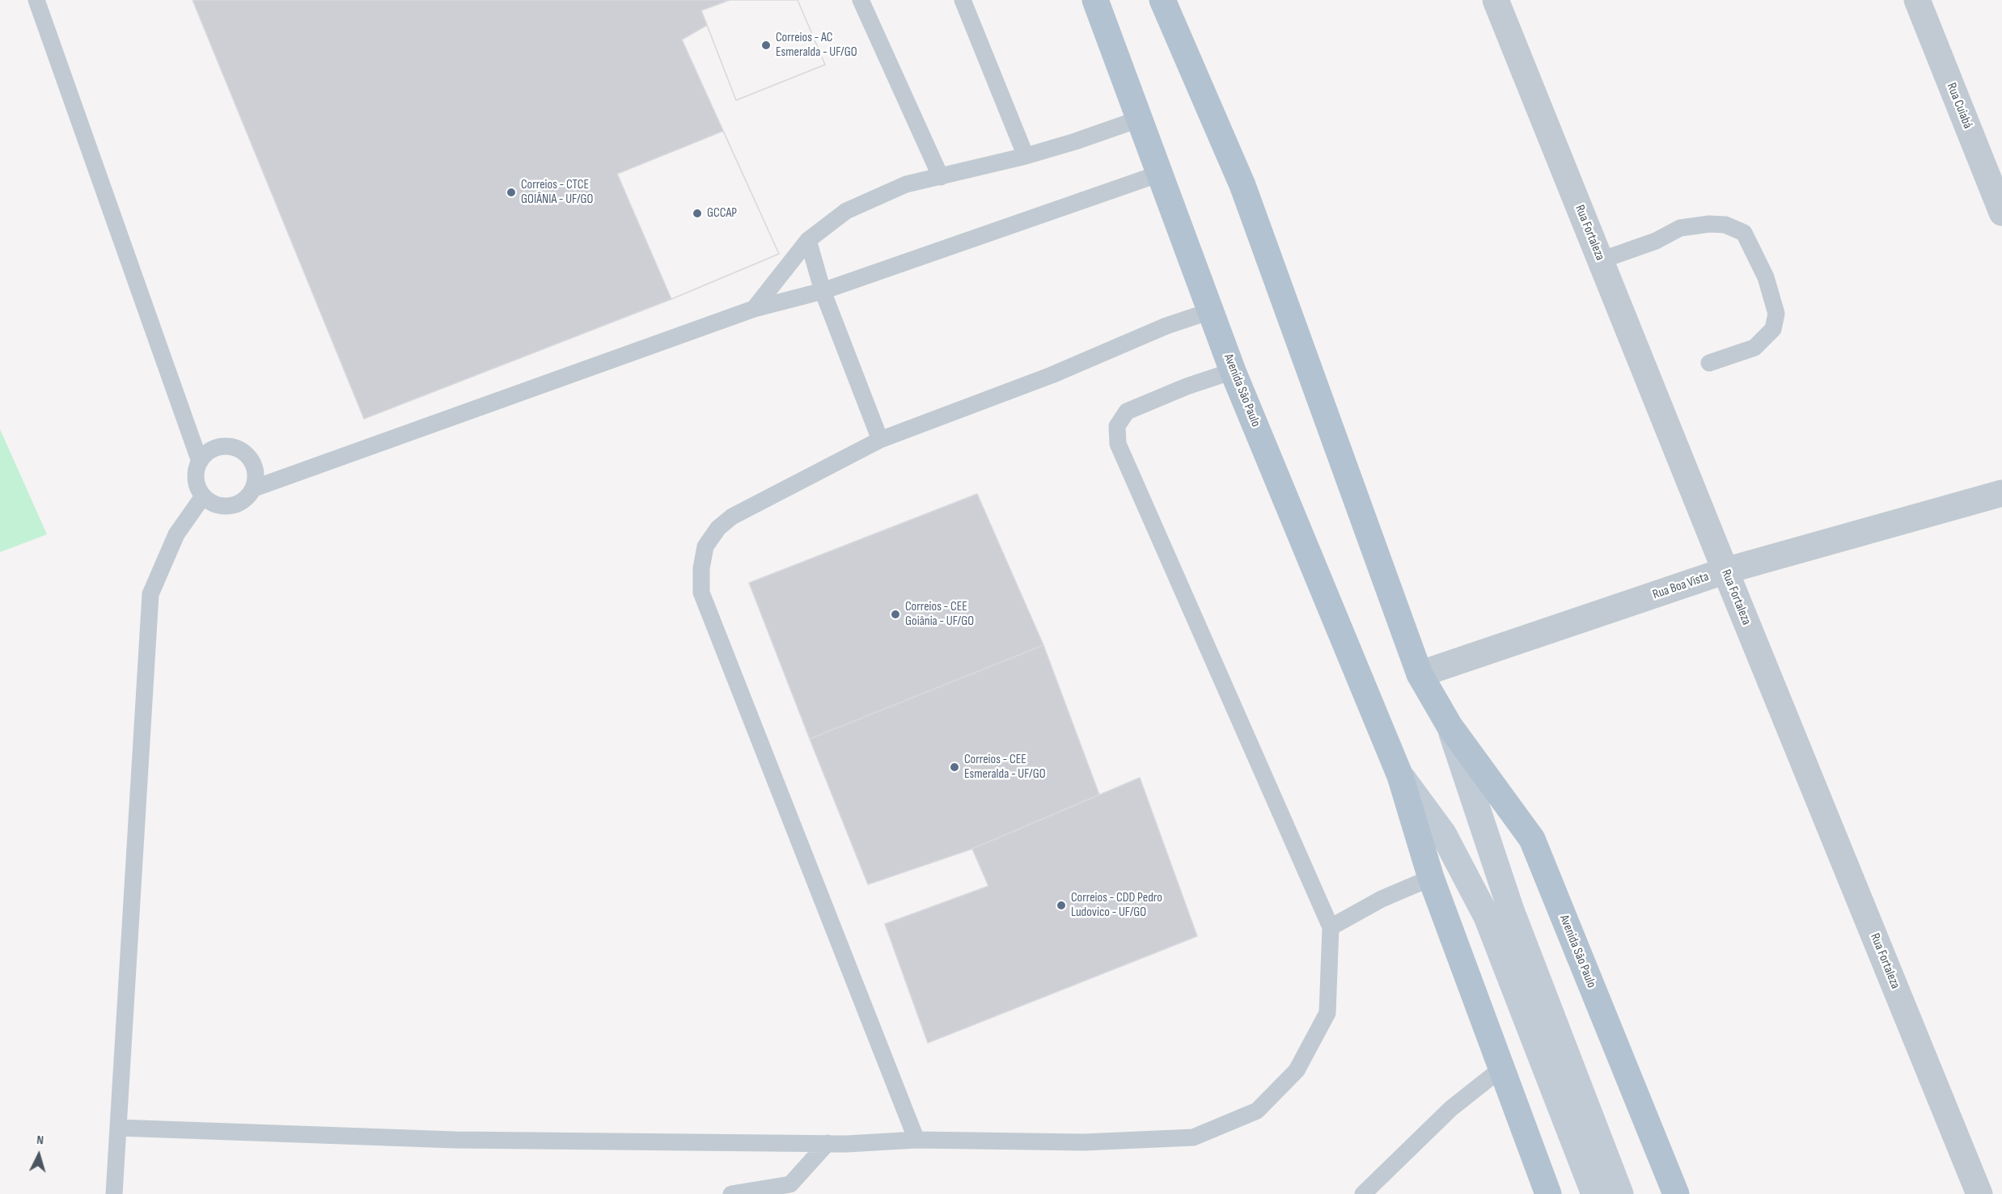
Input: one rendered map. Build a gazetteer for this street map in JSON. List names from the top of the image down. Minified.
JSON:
{"streets":{"main road":["Avenida São Paulo"],"street":["Rua Cuiabá","Rua Fortaleza","Rua Boa Vista"]},"crossings":[["Rua Fortaleza","Rua Boa Vista"],["Avenida São Paulo","Rua Boa Vista"]],"places":["Correios - AC Esmeralda - UF/GO","Correios - CTCE GOIÂNIA - UF/GO","GCCAP","Correios - CEE Goiânia - UF/GO","Correios - CEE Esmeralda - UF/GO","Correios - CDD Pedro Ludovico - UF/GO"],"north":"top"}
